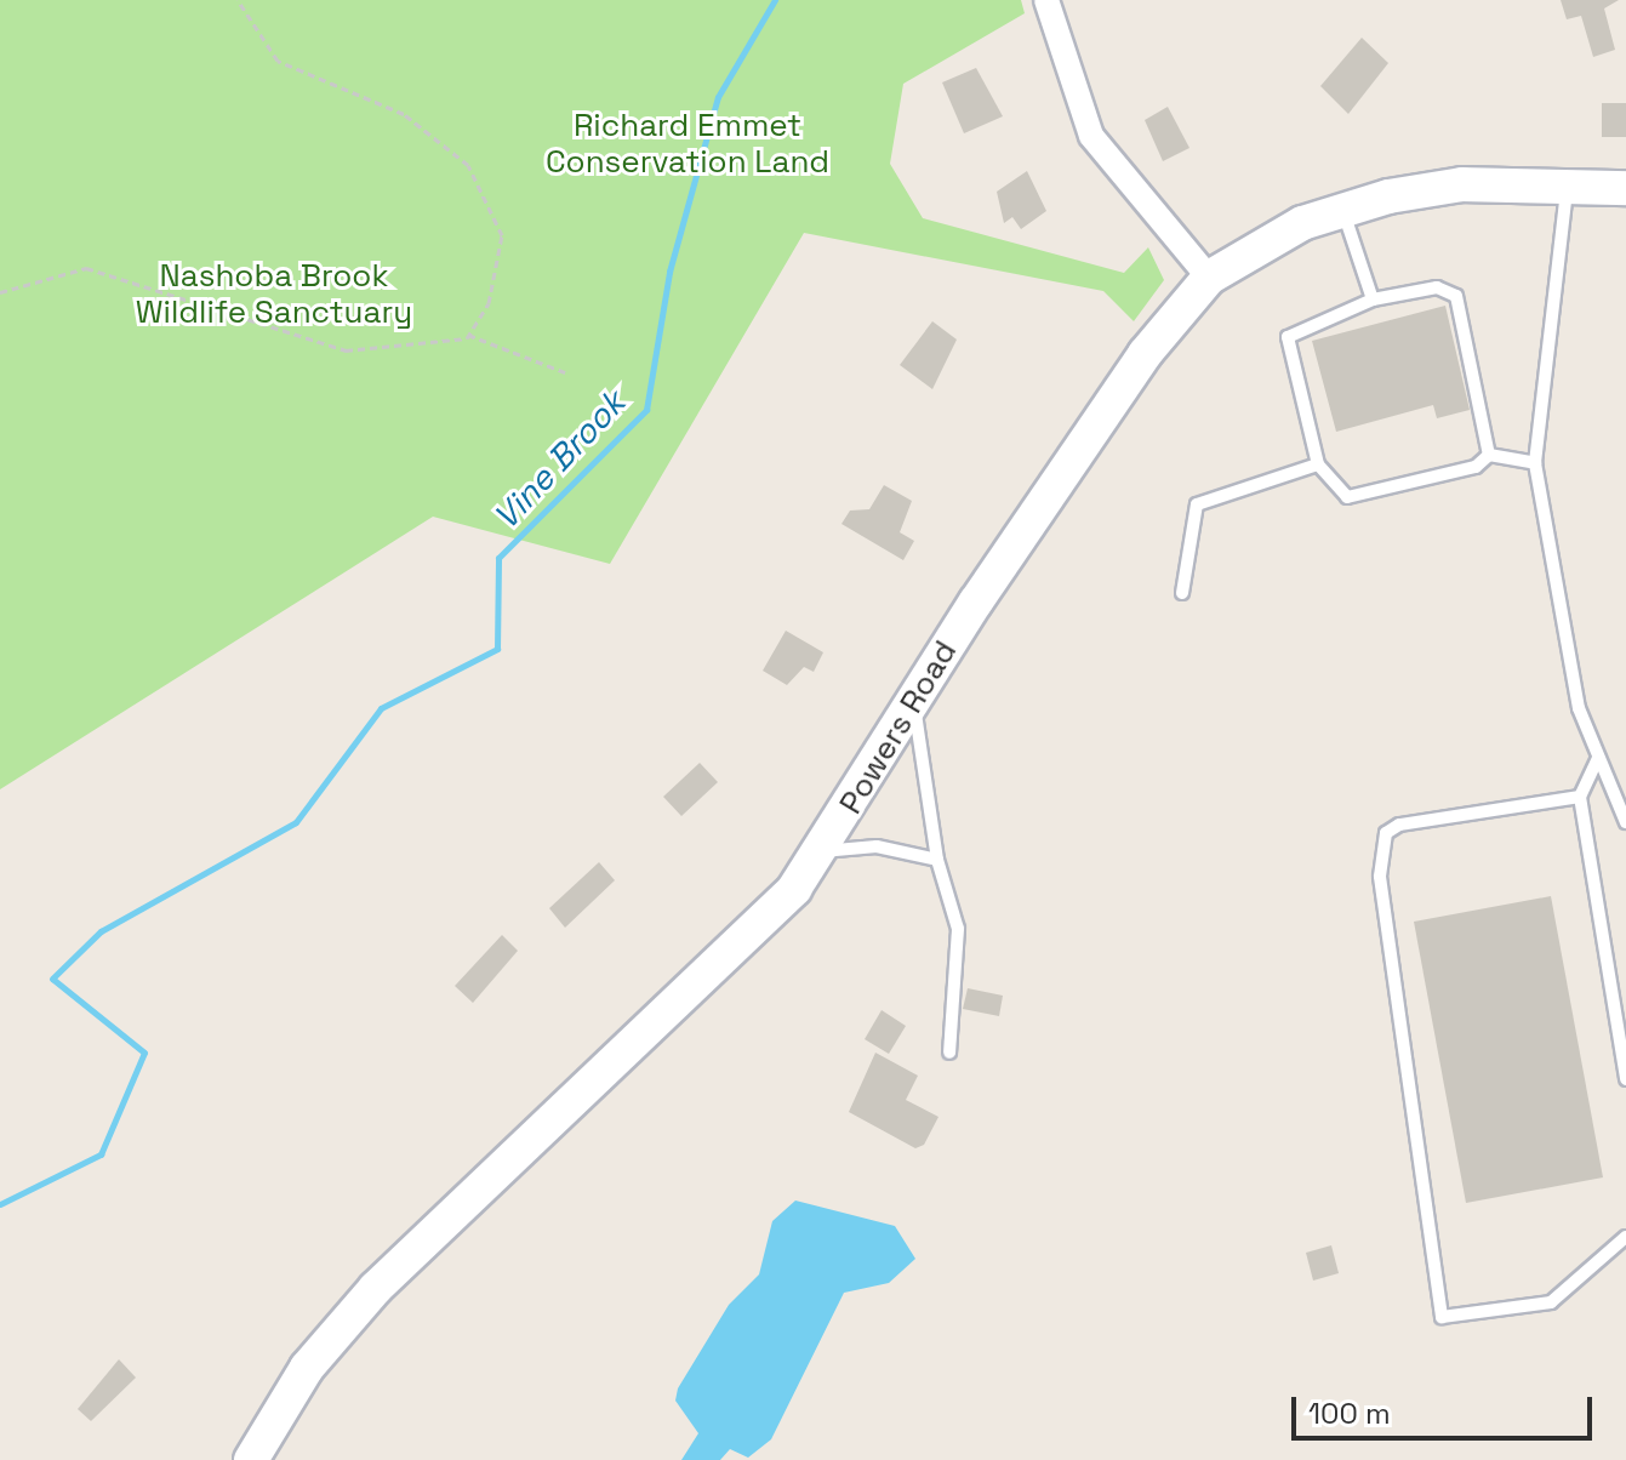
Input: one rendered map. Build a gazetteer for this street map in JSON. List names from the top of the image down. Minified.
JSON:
{"streets":{"main road":["Powers Road"]},"water":["Vine Brook"],"parks":["Richard Emmet Conservation Land","Nashoba Brook Wildlife Sanctuary"],"scale_bar":"100 m"}
